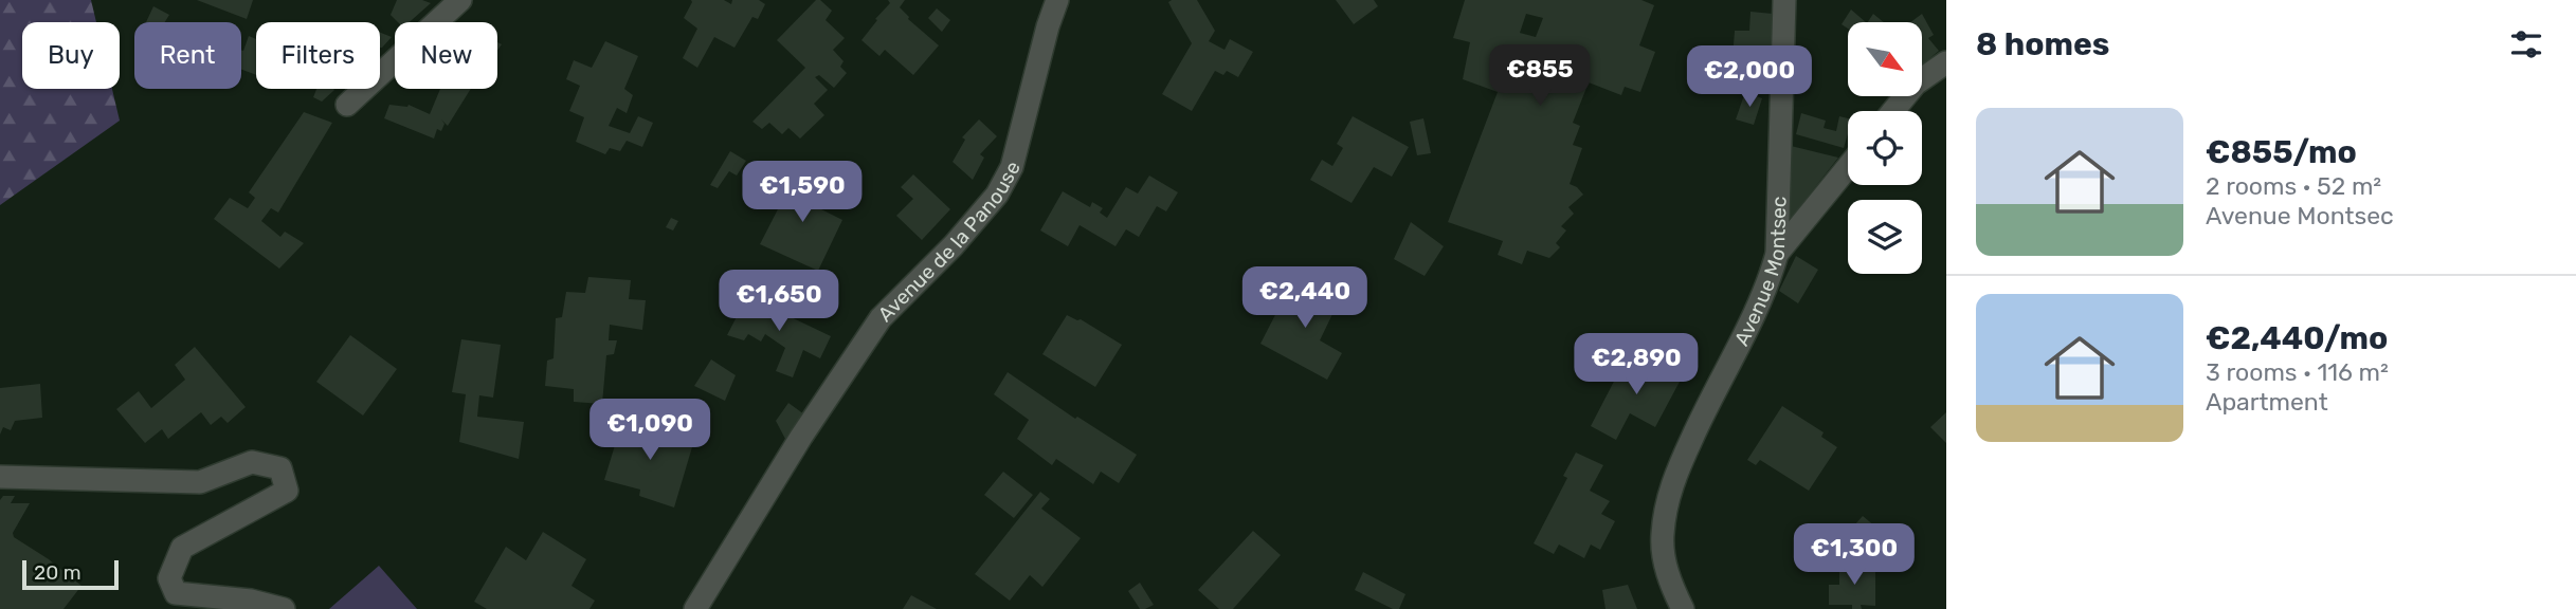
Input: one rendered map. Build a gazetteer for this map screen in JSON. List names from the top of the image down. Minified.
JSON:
{"streets":{"street":["Avenue de la Panouse","Avenue Montsec"]},"scale_bar":"20 m","north":"bottom right","page":{"heading":"8 homes","chip":["Buy","Rent","Filters","New"],"price":["€855","€2,000","€1,590","€2,440","€1,650","€2,890","€1,090","€1,300"],"list":[{"name":"€855/mo","note":"2 rooms · 52 m² · Avenue Montsec"},{"name":"€2,440/mo","note":"3 rooms · 116 m² · Apartment"}],"scale":"20 m"}}
